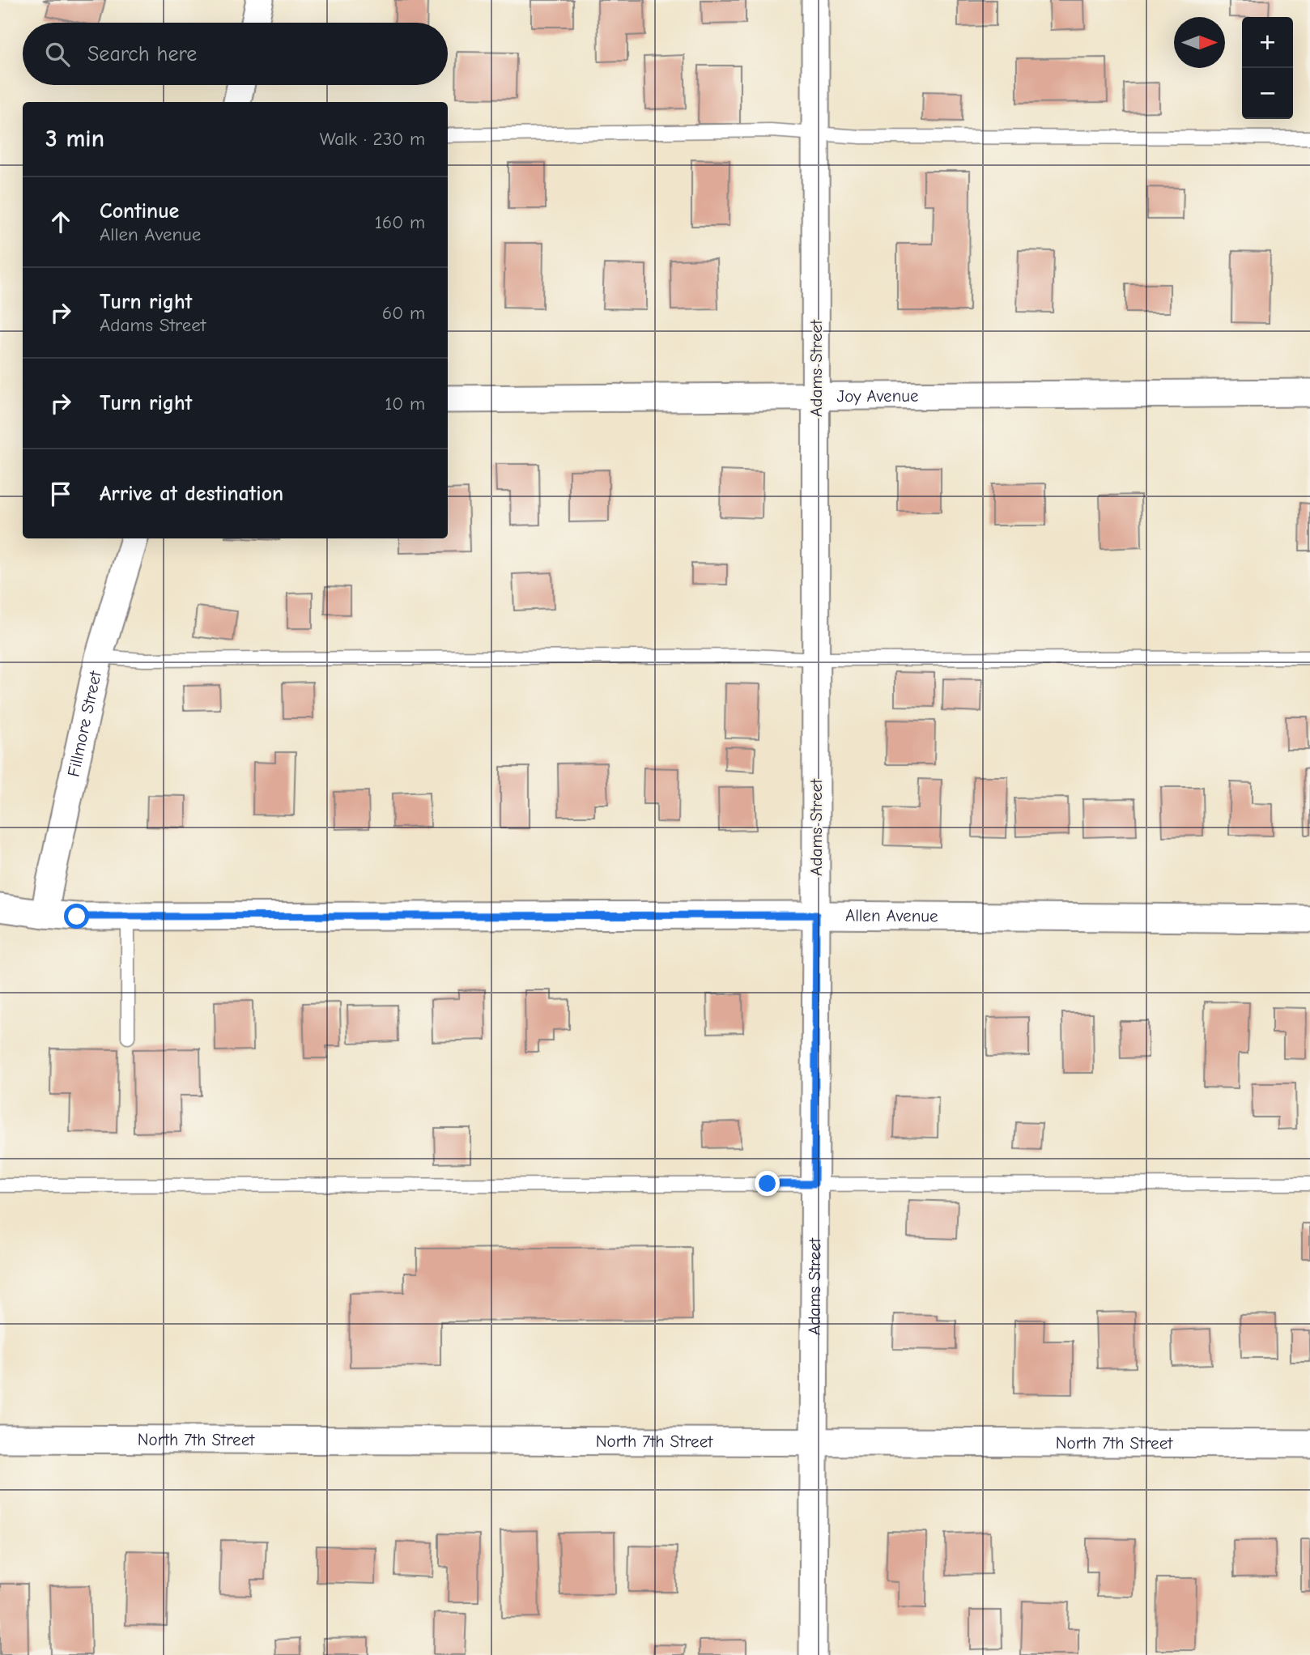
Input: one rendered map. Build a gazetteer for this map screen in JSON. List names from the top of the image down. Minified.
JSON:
{"streets":{"street":["Adams Street","Joy Avenue","Fillmore Street","Allen Avenue","North 7th Street"]},"crossings":[["Adams Street","Joy Avenue"],["Adams Street","Allen Avenue"],["Adams Street","North 7th Street"],["Fillmore Street","Allen Avenue"]],"north":"right","page":{"map_buttons":["+","−"],"search":"Search here","heading":["3 min","Walk · 230 m"],"list":[["Continue","Allen Avenue","160 m"],["Turn right","Adams Street","60 m"],["Turn right","10 m"],"Arrive at destination"]}}
